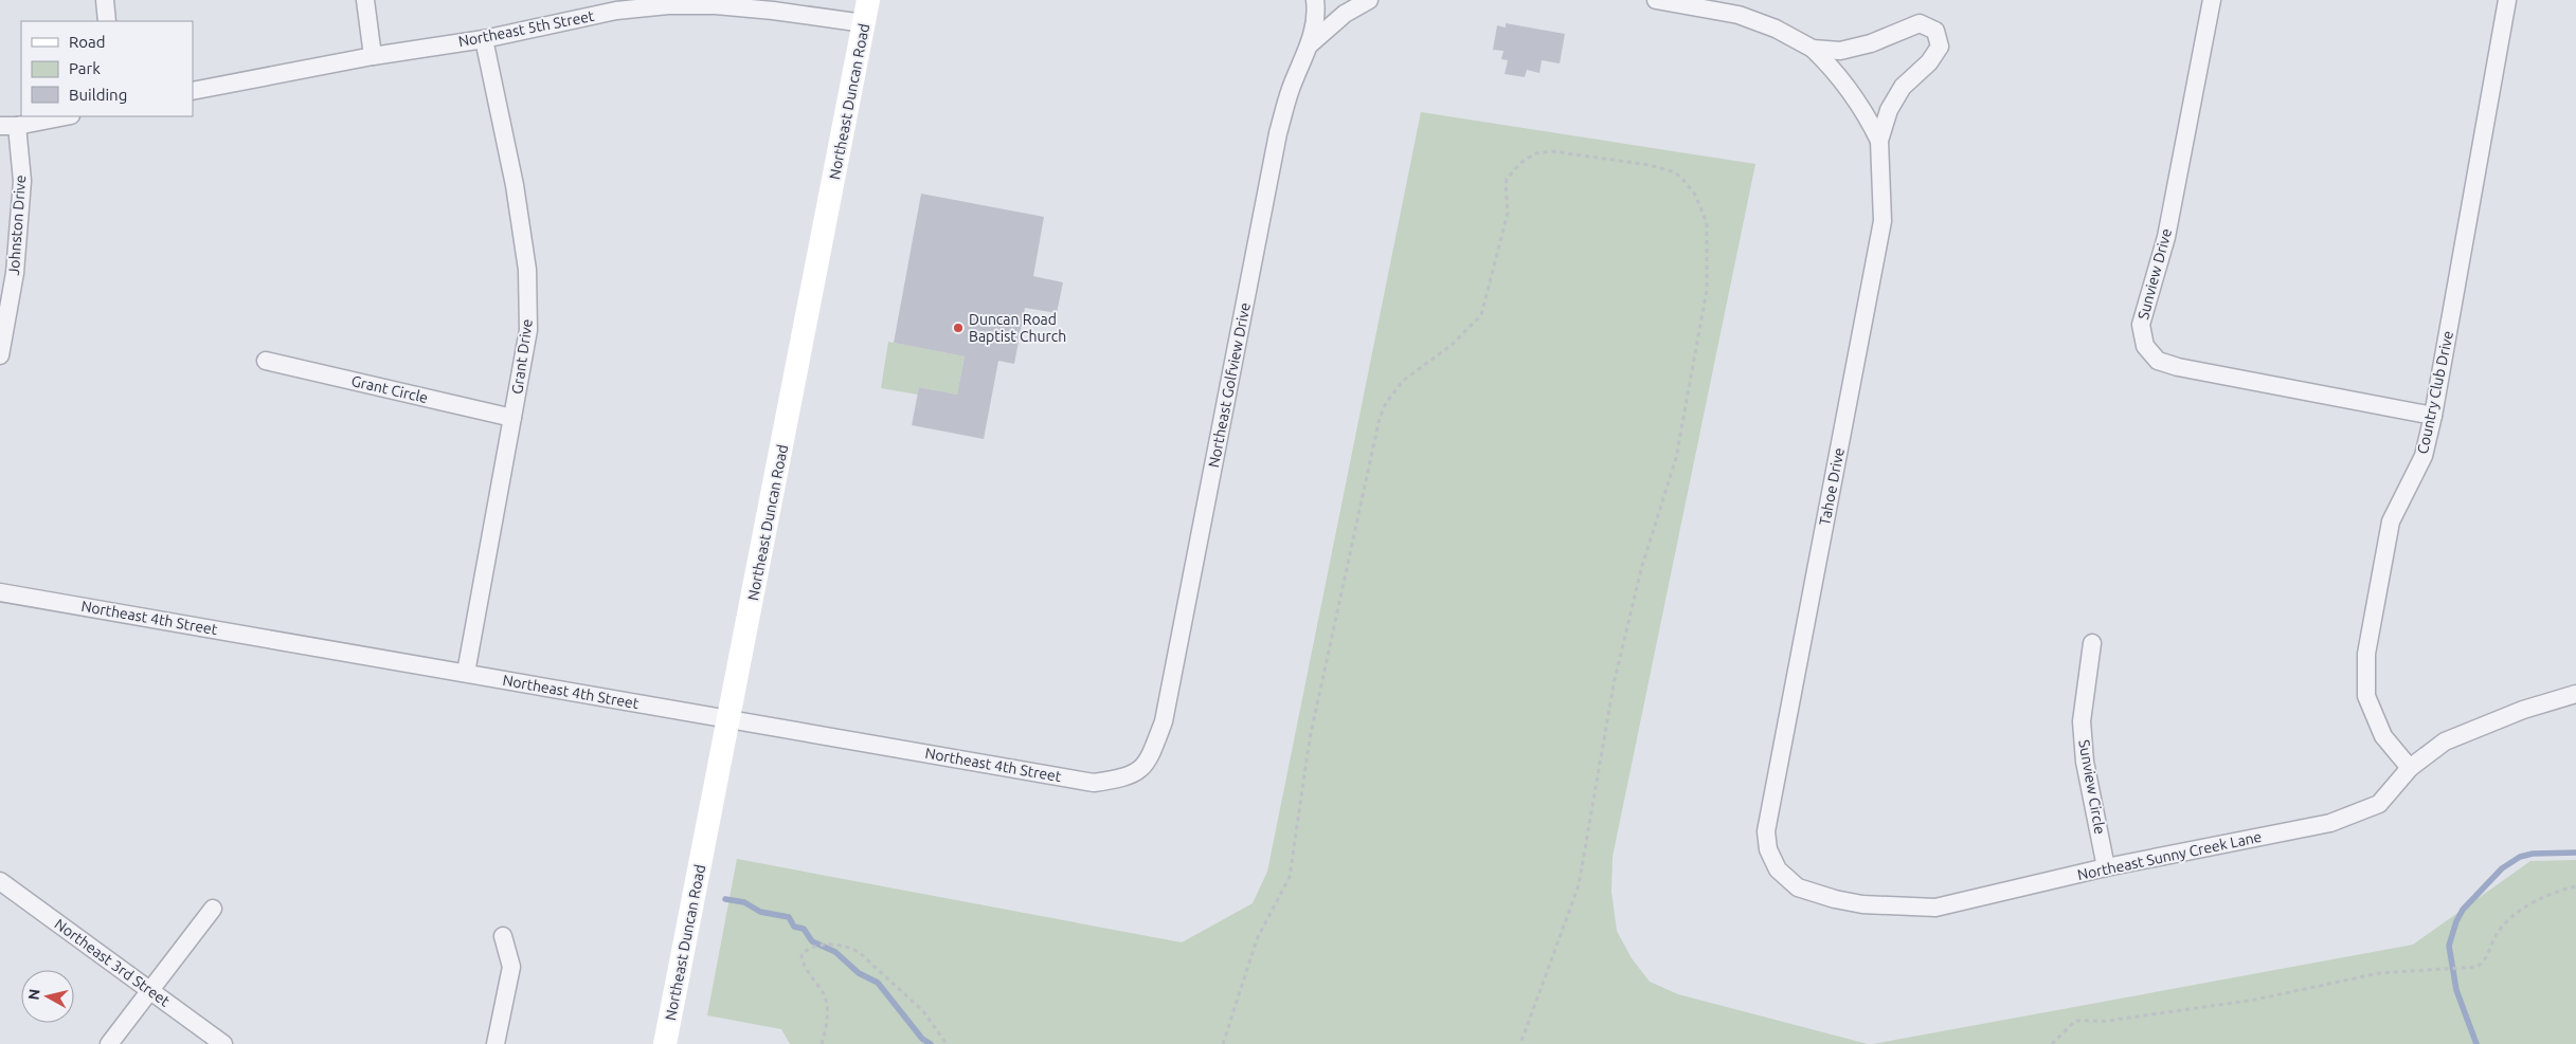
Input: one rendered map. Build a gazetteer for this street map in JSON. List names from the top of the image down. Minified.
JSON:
{"streets":{"street":["Northeast 5th Street","Northeast Duncan Road","Johnston Drive","Sunview Drive","Grant Drive","Northeast Golfview Drive","Grant Circle","Country Club Drive","Tahoe Drive","Northeast 4th Street","Sunview Circle","Northeast Sunny Creek Lane","Northeast 3rd Street"]},"crossings":[["Northeast 5th Street","Northeast Duncan Road"],["Northeast 5th Street","Grant Drive"],["Northeast Duncan Road","Northeast 4th Street"],["Sunview Drive","Country Club Drive"],["Grant Drive","Grant Circle"],["Grant Drive","Northeast 4th Street"],["Northeast Golfview Drive","Northeast 4th Street"],["Country Club Drive","Northeast Sunny Creek Lane"],["Tahoe Drive","Northeast Sunny Creek Lane"],["Sunview Circle","Northeast Sunny Creek Lane"]],"places":["Duncan Road Baptist Church"],"legend":["Road","Park","Building"],"north":"left"}
